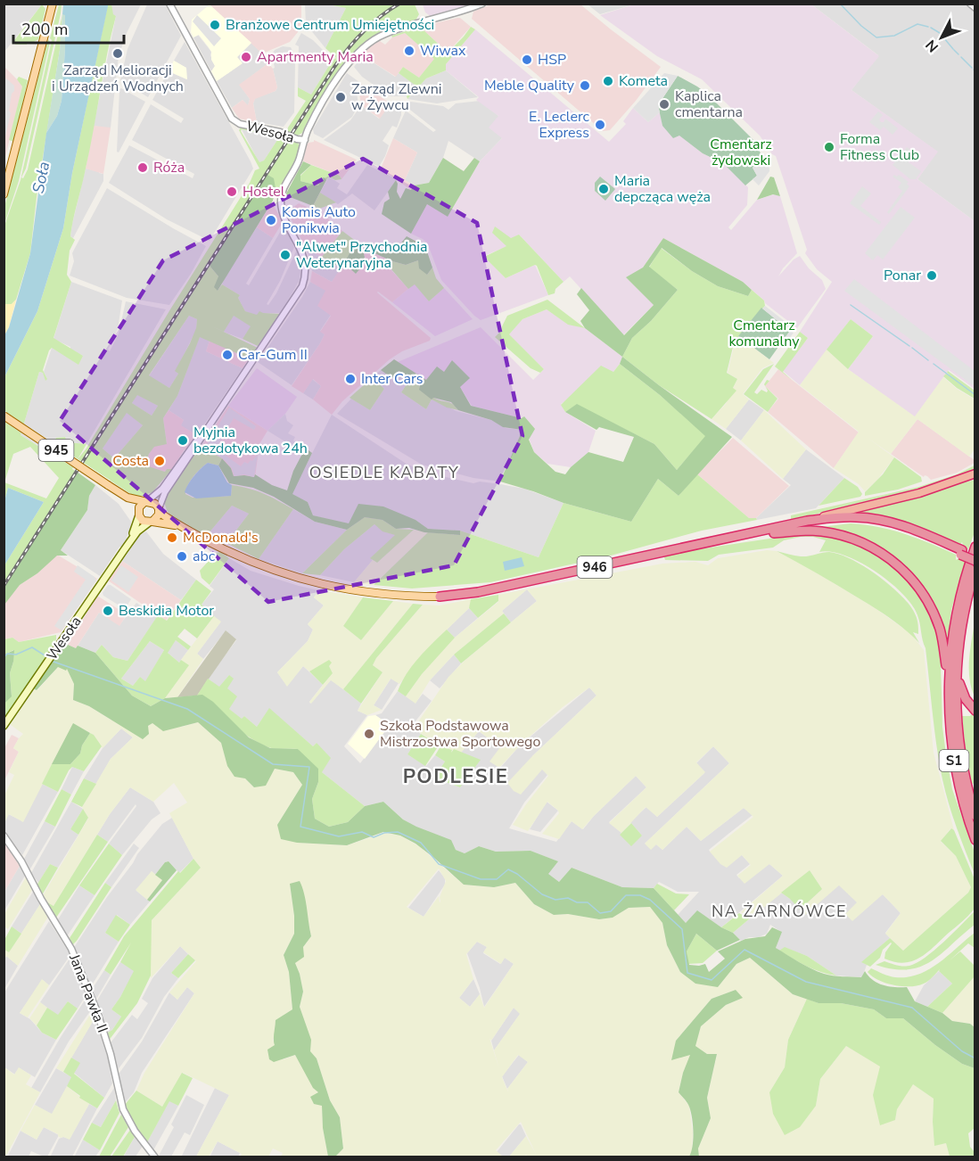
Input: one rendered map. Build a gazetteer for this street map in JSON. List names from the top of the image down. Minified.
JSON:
{"streets":{"highway":["946","S1"],"main road":["Wesoła","945"],"street":["Jana Pawła II"]},"crossings":[["Wesoła","945"],["Wesoła","946"],["945","946"]],"districts":["OSIEDLE KABATY","PODLESIE","NA ŻARNÓWCE"],"water":["Soła"],"parks":["Cmentarz żydowski","Cmentarz komunalny"],"places":["Branżowe Centrum Umiejętności","Wiwax","Zarząd Melioracji i Urządzeń Wodnych","Apartmenty Maria","HSP","Kometa","Meble Quality","Zarząd Zlewni w Żywcu","Kaplica cmentarna","E. Leclerc Express","Forma Fitness Club","Róża","Maria depcząca węża","Hostel","Komis Auto Ponikwia","\"Alwet\" Przychodnia Weterynaryjna","Ponar","Car-Gum II","Inter Cars","Myjnia bezdotykowa 24h","Costa","McDonald's","abc","Beskidia Motor","Szkoła Podstawowa Mistrzostwa Sportowego"],"scale_bar":"200 m","north":"bottom left"}
